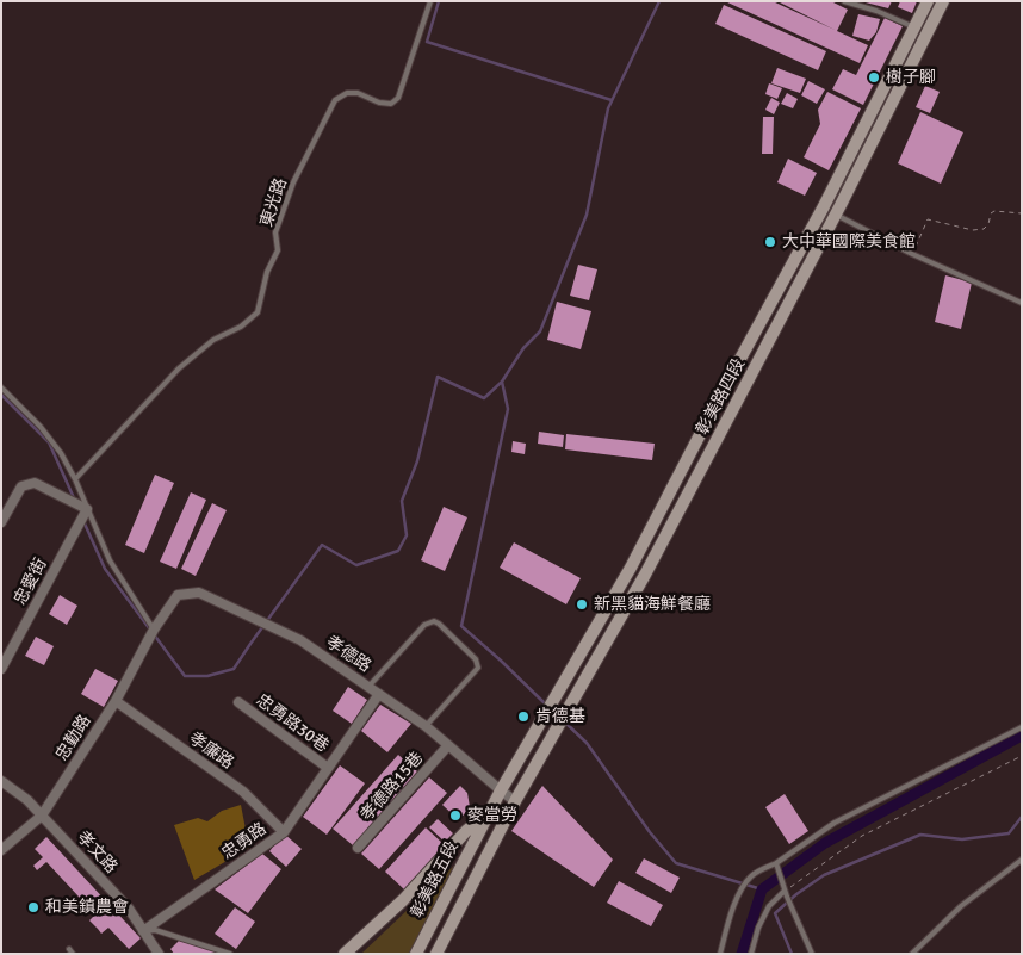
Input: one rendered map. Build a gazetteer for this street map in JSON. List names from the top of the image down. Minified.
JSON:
{"streets":{"main road":["彰美路四段","彰美路五段"],"street":["忠愛街","孝德路","忠勇路30巷","忠勤路","孝廉路","孝德路15巷","忠勇路","孝文路"],"lane":["東光路"]},"crossings":[["彰美路四段","孝德路"],["彰美路四段","彰美路五段"],["孝德路","忠勤路"],["孝德路","孝德路15巷"],["孝德路","忠勇路"],["孝德路","彰美路五段"],["忠勇路30巷","忠勇路"],["忠勤路","孝廉路"],["忠勤路","孝文路"],["孝廉路","忠勇路"],["忠勇路","孝文路"]],"places":["樹子腳","大中華國際美食館","新黑貓海鮮餐廳","肯德基","麥當勞","和美鎮農會"]}
